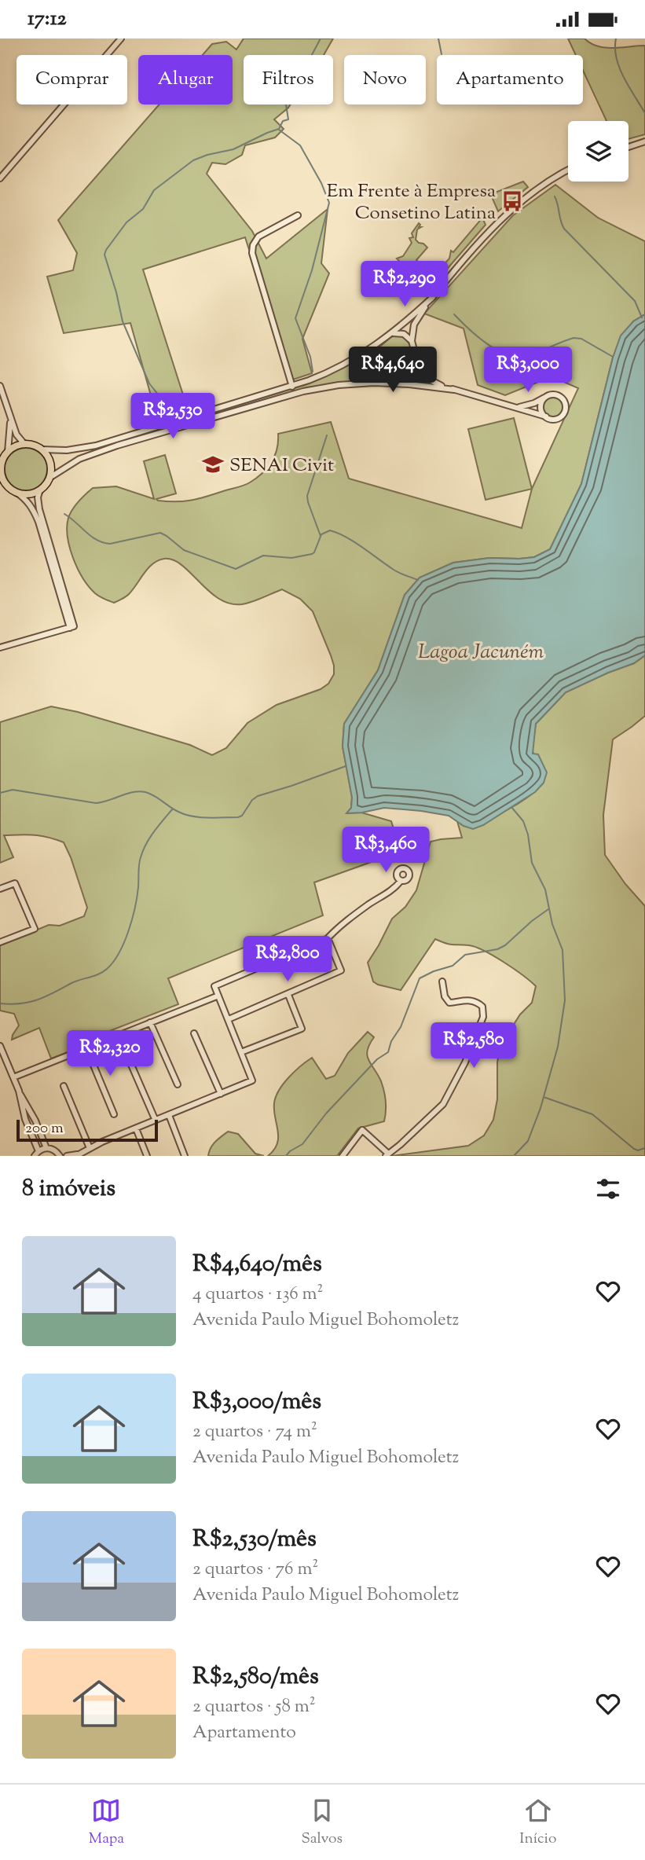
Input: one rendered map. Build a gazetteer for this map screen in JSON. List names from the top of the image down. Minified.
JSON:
{"water":["Lagoa Jacuném"],"places":{"bus stop":["Em Frente à Empresa Consetino Latina"],"school or university":["SENAI Civit"]},"scale_bar":"200 m","page":{"status":"17:12","chip":["Comprar","Alugar","Filtros","Novo","Apartamento"],"price":["R$2,290","R$4,640","R$3,000","R$2,530","R$3,460","R$2,800","R$2,580","R$2,320"],"scale":"200 m","heading":"8 imóveis","list":[{"name":"R$4,640/mês","note":"4 quartos · 136 m² · Avenida Paulo Miguel Bohomoletz"},{"name":"R$3,000/mês","note":"2 quartos · 74 m² · Avenida Paulo Miguel Bohomoletz"},{"name":"R$2,530/mês","note":"2 quartos · 76 m² · Avenida Paulo Miguel Bohomoletz"},{"name":"R$2,580/mês","note":"2 quartos · 58 m² · Apartamento"}],"tabs":["Mapa","Salvos","Início"]}}
